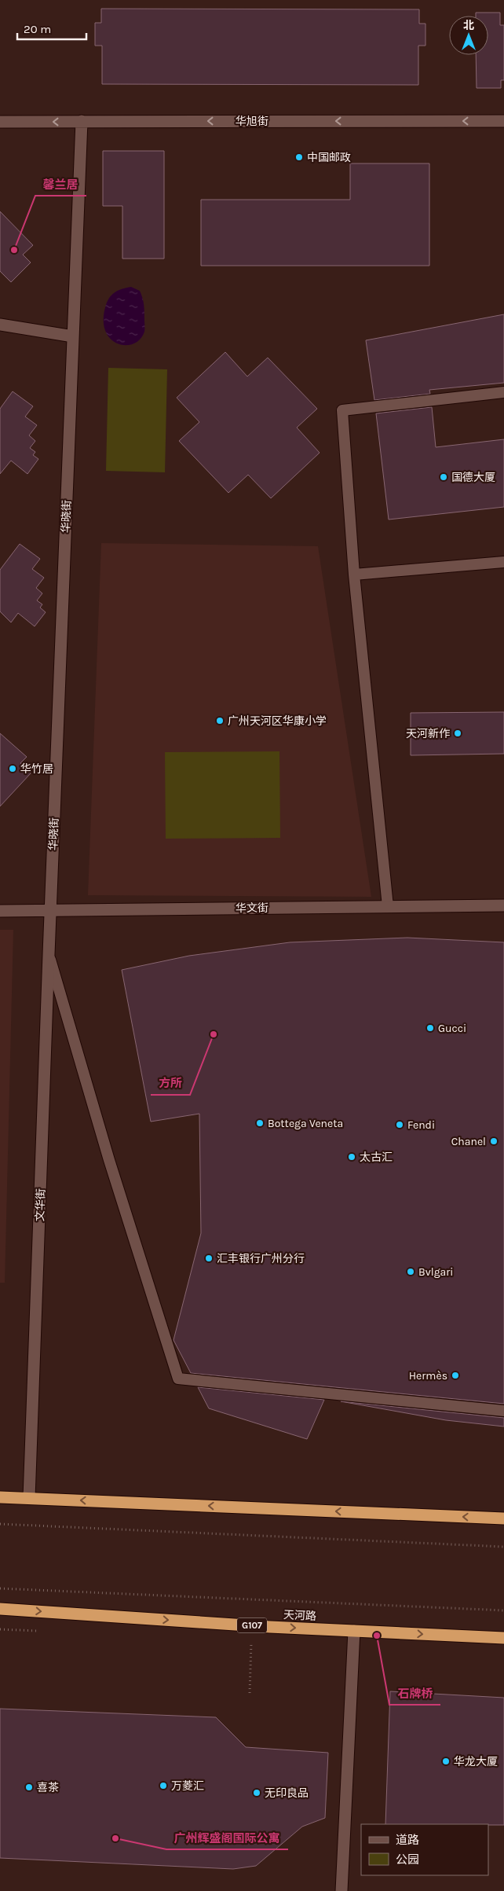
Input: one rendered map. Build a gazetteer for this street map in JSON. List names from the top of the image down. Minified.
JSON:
{"streets":{"highway":["天河路","G107"],"street":["华旭街","华晓街","华文街","文华街"]},"crossings":[["华旭街","华晓街"],["华晓街","华文街"],["华晓街","文华街"],["华文街","文华街"]],"one_way":["华旭街","天河路"],"places":["中国邮政","馨兰居","国德大厦","广州天河区华康小学","天河新作","华竹居","Gucci","方所","Bottega Veneta","Fendi","Chanel","太古汇","汇丰银行广州分行","Bvlgari","Hermès","石牌桥","华龙大厦","万菱汇","喜茶","无印良品","广州辉盛阁国际公寓"],"legend":["道路","公园"],"scale_bar":"20 m","north":"top"}
